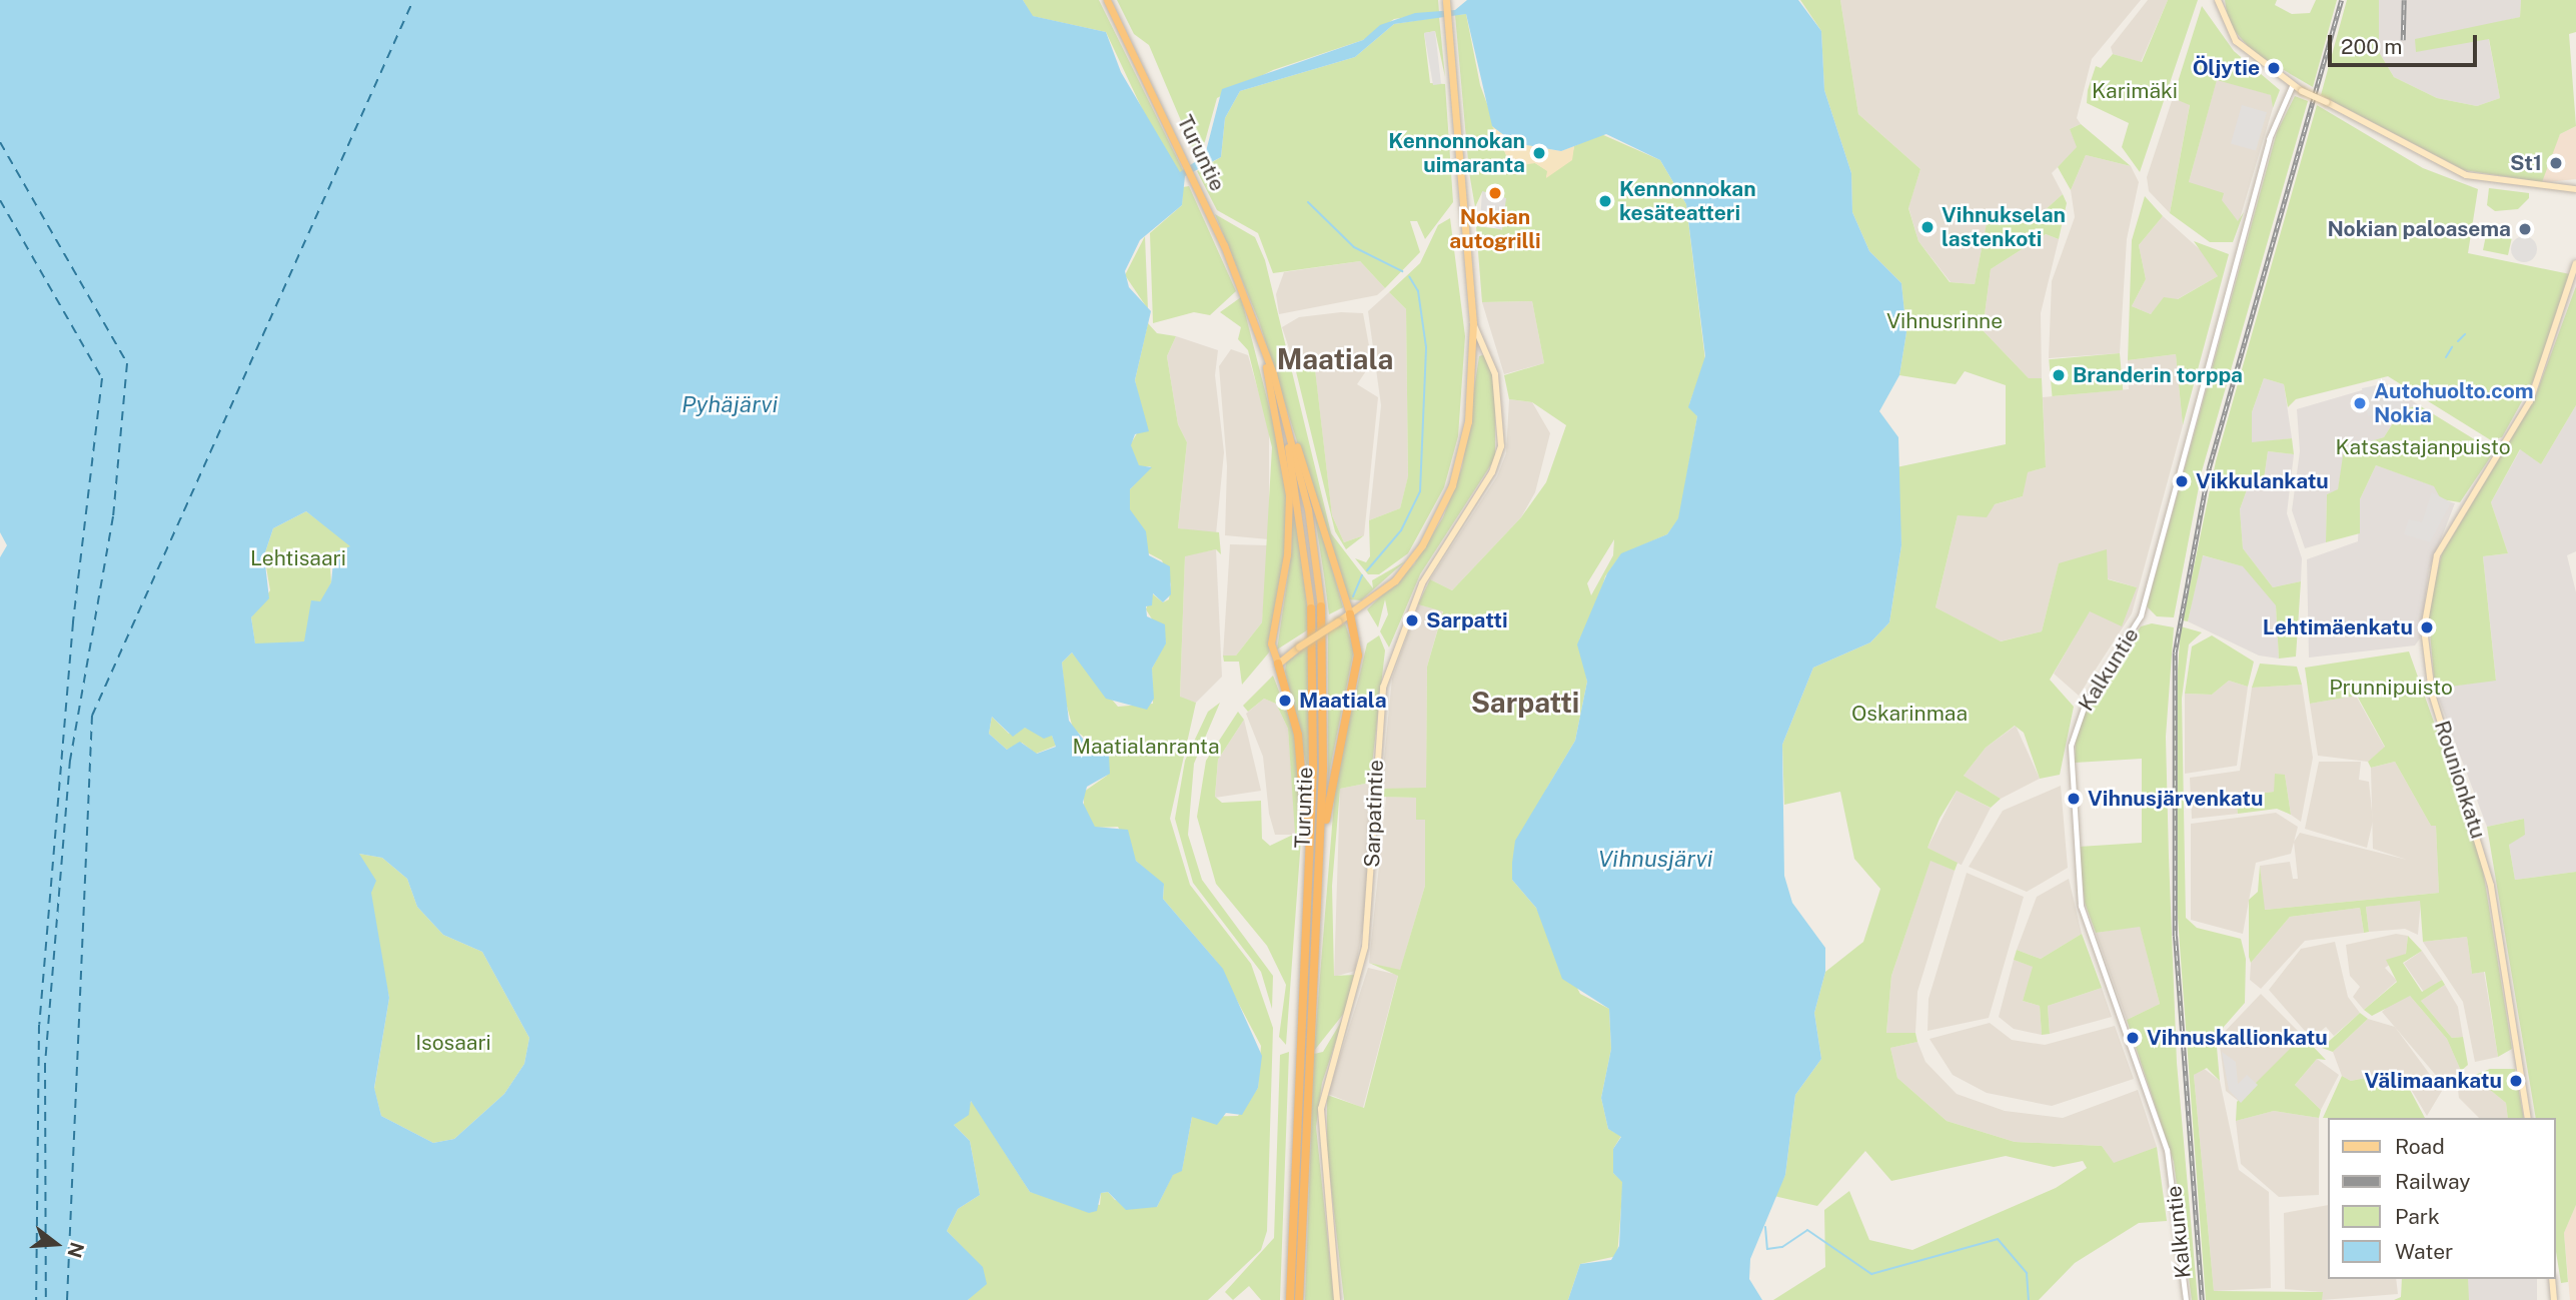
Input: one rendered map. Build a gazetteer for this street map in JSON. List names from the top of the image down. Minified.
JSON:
{"streets":{"highway":["Turuntie"],"main road":["Rounionkatu","Sarpatintie"],"street":["Kalkuntie"]},"districts":["Maatiala","Sarpatti"],"water":["Pyhäjärvi","Vihnusjärvi"],"parks":["Karimäki","Vihnusrinne","Katsastajanpuisto","Lehtisaari","Prunnipuisto","Oskarinmaa","Maatialanranta","Isosaari"],"places":["Öljytie","Kennonnokan uimaranta","St1","Nokian autogrilli","Kennonnokan kesäteatteri","Vihnukselan lastenkoti","Nokian paloasema","Branderin torppa","Autohuolto.com Nokia","Vikkulankatu","Sarpatti","Lehtimäenkatu","Maatiala","Vihnusjärvenkatu","Vihnuskallionkatu","Välimaankatu"],"legend":["Road","Railway","Park","Water"],"scale_bar":"200 m","north":"right"}
